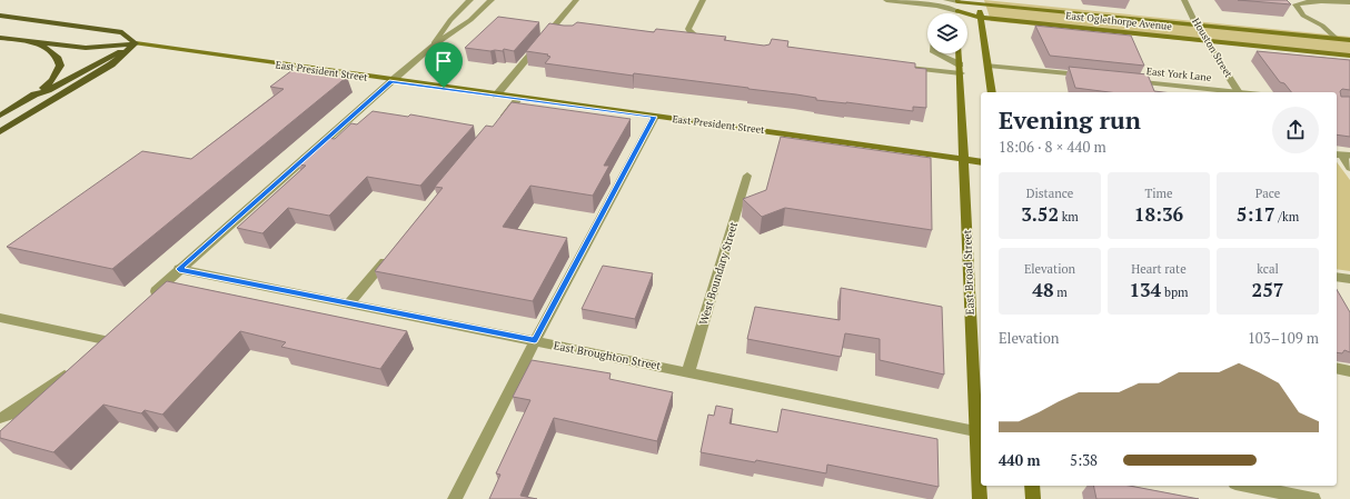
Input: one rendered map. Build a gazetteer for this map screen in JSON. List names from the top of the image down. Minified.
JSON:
{"streets":{"main road":["East Oglethorpe Avenue","East President Street","East Broad Street"],"street":["Houston Street","East York Lane","West Boundary Street","East Broughton Street"]},"crossings":[["East Oglethorpe Avenue","Houston Street"],["East President Street","East Broad Street"],["East Broad Street","East Broughton Street"],["West Boundary Street","East Broughton Street"]],"page":{"heading":["Evening run","18:06 · 8 × 440 m"],"stats":[["Distance","3.52 km"],["Time","18:36"],["Pace","5:17 /km"],["Elevation","48 m"],["Heart rate","134 bpm"],["kcal","257"]],"chart":["Elevation","103–109 m"],"list":[{"name":"440 m","note":"5:38"}]}}
